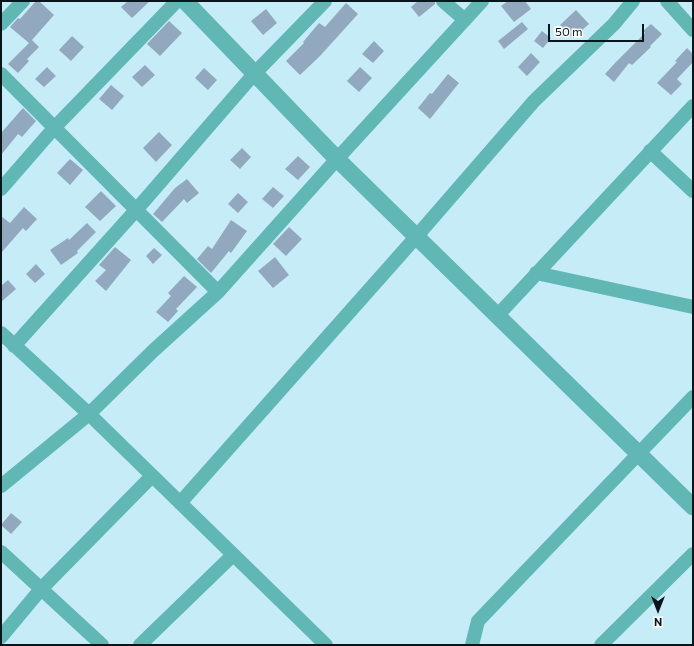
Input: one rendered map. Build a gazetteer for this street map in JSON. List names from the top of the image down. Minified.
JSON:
{"scale_bar":"50 m","north":"bottom"}
